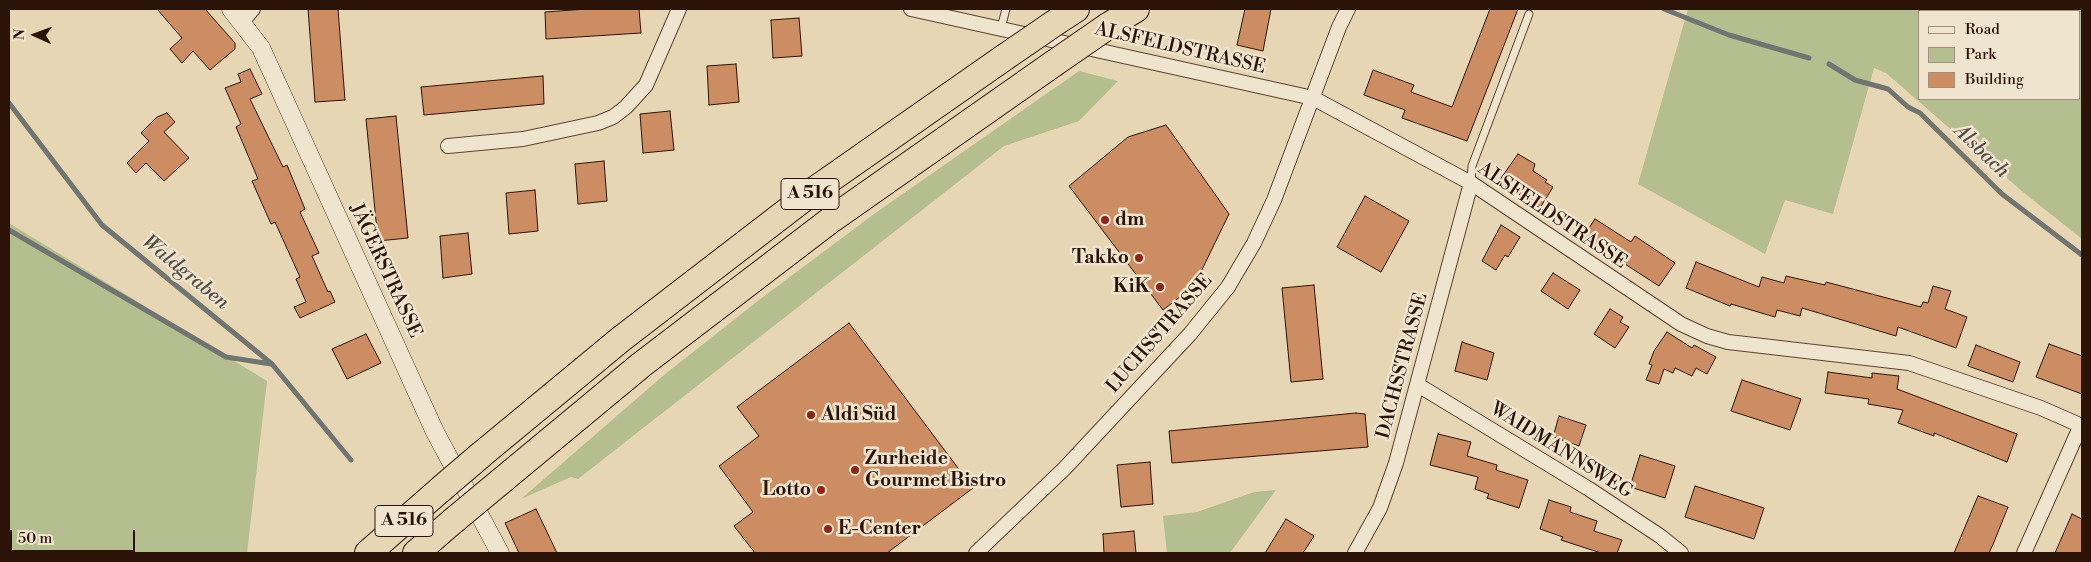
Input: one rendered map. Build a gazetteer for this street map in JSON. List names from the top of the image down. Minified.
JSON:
{"streets":{"highway":["A 516"],"street":["ALSFELDSTRASSE","JÄGERSTRASSE","LUCHSSTRASSE","DACHSSTRASSE","WAIDMANNSWEG"]},"crossings":[["ALSFELDSTRASSE","LUCHSSTRASSE"],["ALSFELDSTRASSE","DACHSSTRASSE"],["DACHSSTRASSE","WAIDMANNSWEG"]],"water":["Alsbach","Waldgraben"],"places":["dm","Takko","KiK","Aldi Süd","Zurheide Gourmet Bistro","Lotto","E-Center"],"legend":["Road","Park","Building"],"scale_bar":"50 m","north":"left"}
